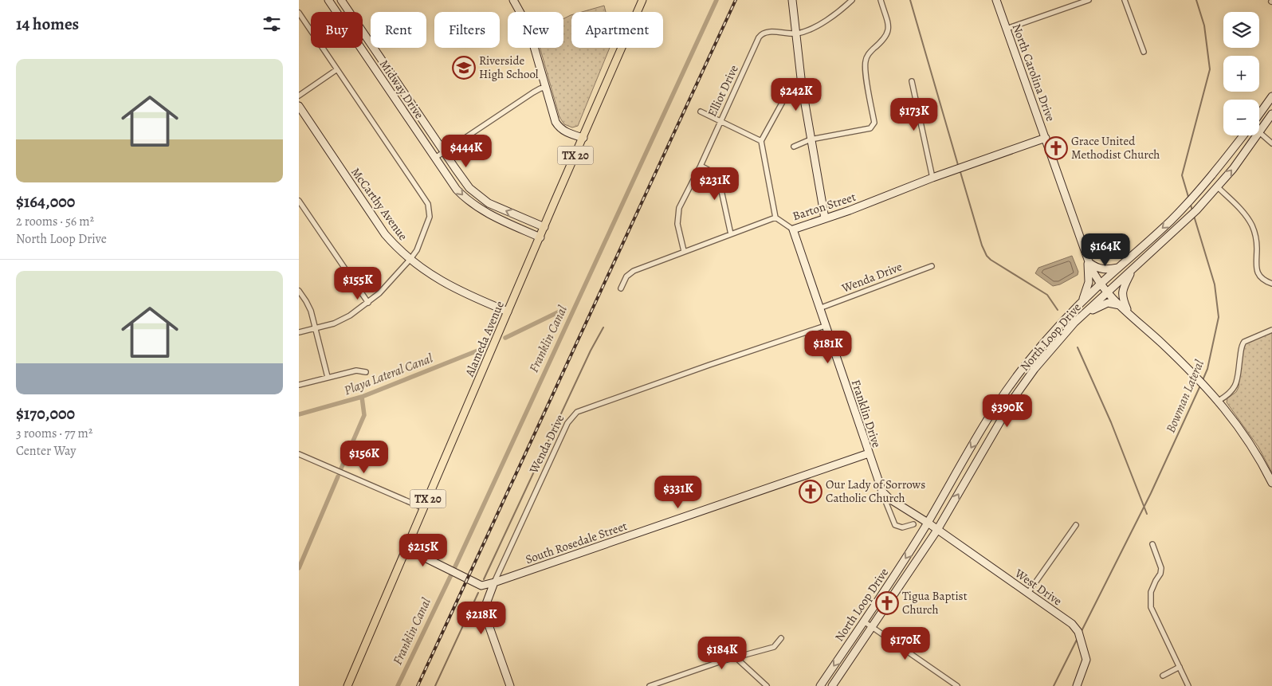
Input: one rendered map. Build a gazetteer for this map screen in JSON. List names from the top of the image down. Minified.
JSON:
{"streets":{"main road":["North Carolina Drive","Midway Drive","TX 20","McCarthy Avenue","Barton Street","Wenda Drive","North Loop Drive","Alameda Avenue","Franklin Drive","South Rosedale Street","West Drive"],"street":["Elliot Drive"]},"crossings":[["North Carolina Drive","Barton Street"],["North Carolina Drive","North Loop Drive"],["Midway Drive","Alameda Avenue"],["Elliot Drive","Barton Street"],["McCarthy Avenue","Alameda Avenue"],["Barton Street","Franklin Drive"],["Wenda Drive","Franklin Drive"],["Wenda Drive","South Rosedale Street"],["North Loop Drive","West Drive"],["Franklin Drive","South Rosedale Street"]],"water":["Franklin Canal","Playa Lateral Canal","Bowman Lateral"],"places":{"school or university":["Riverside High School"],"church":["Grace United Methodist Church","Our Lady of Sorrows Catholic Church","Tigua Baptist Church"]},"page":{"heading":"14 homes","map_buttons":["+","−"],"chip":["Buy","Rent","Filters","New","Apartment"],"list":[{"name":"$164,000","note":"2 rooms · 56 m² · North Loop Drive"},{"name":"$170,000","note":"3 rooms · 77 m² · Center Way"}],"price":["$242K","$173K","$444K","$231K","$164K","$155K","$181K","$390K","$156K","$331K","$215K","$218K","$170K","$184K"]}}
